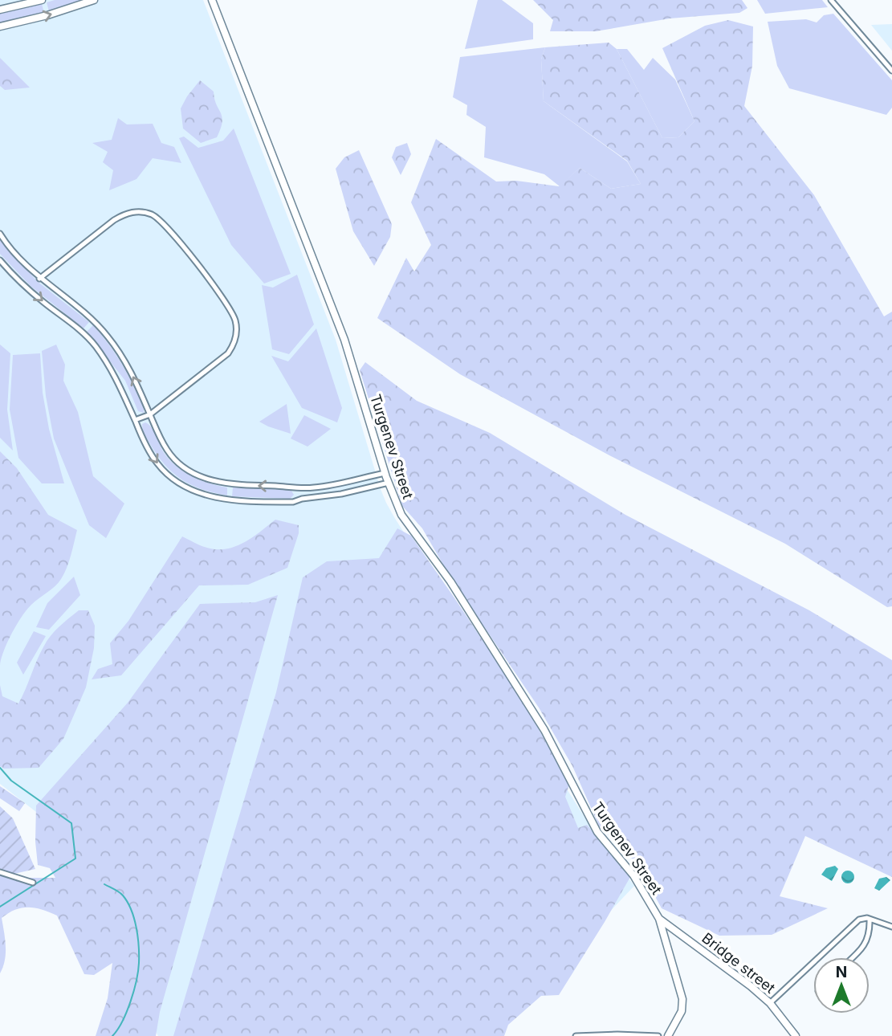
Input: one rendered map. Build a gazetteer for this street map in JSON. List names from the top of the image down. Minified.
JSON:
{"streets":{"street":["Turgenev Street","Bridge street"]},"crossings":[["Turgenev Street","Bridge street"]],"north":"top"}
